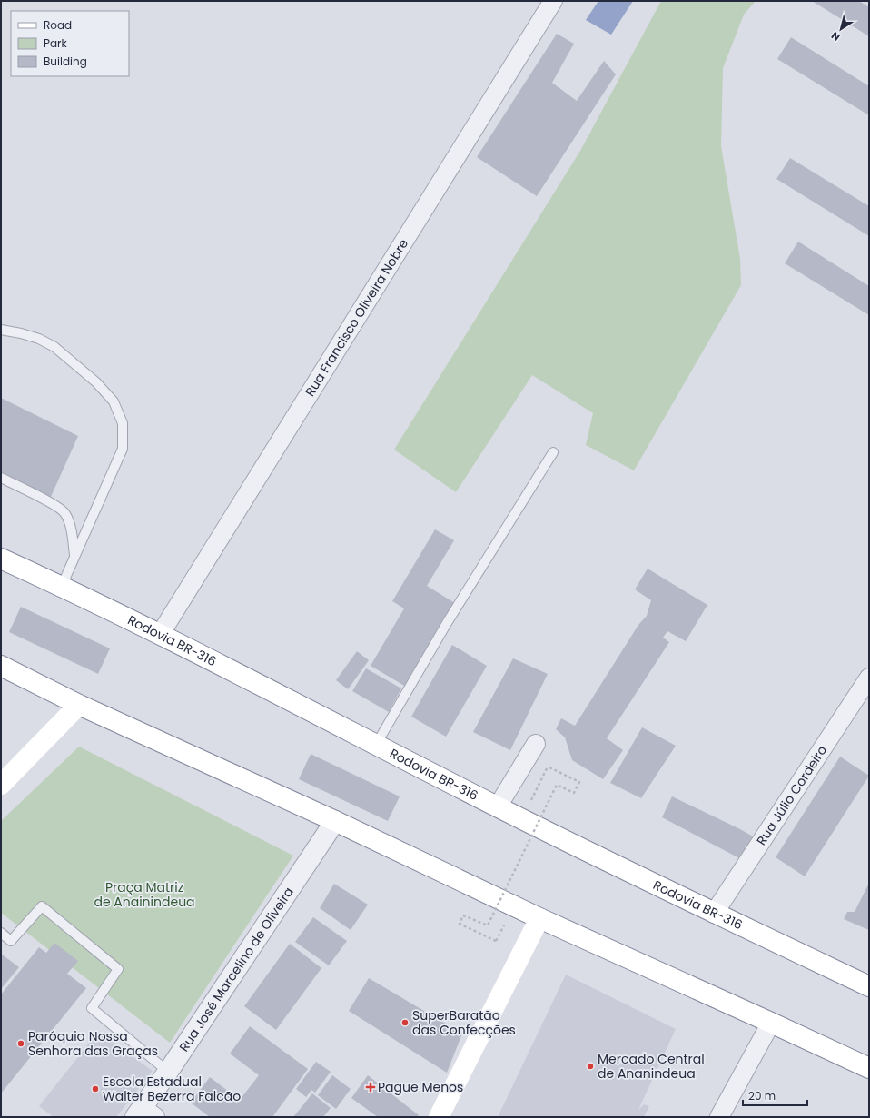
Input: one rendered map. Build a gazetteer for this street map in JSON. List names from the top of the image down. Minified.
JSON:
{"streets":{"main road":["Rodovia BR-316"],"street":["Rua Francisco Oliveira Nobre","Rua Júlio Cordeiro","Rua José Marcelino de Oliveira"]},"crossings":[["Rua Francisco Oliveira Nobre","Rodovia BR-316"],["Rodovia BR-316","Rua Júlio Cordeiro"]],"parks":["Praça Matriz de Anainindeua"],"places":{"other":["SuperBaratão das Confecções","Paróquia Nossa Senhora das Graças","Mercado Central de Ananindeua","Escola Estadual Walter Bezerra Falcão"],"health":["Pague Menos"]},"legend":["Road","Park","Building"],"scale_bar":"20 m","north":"bottom left"}
